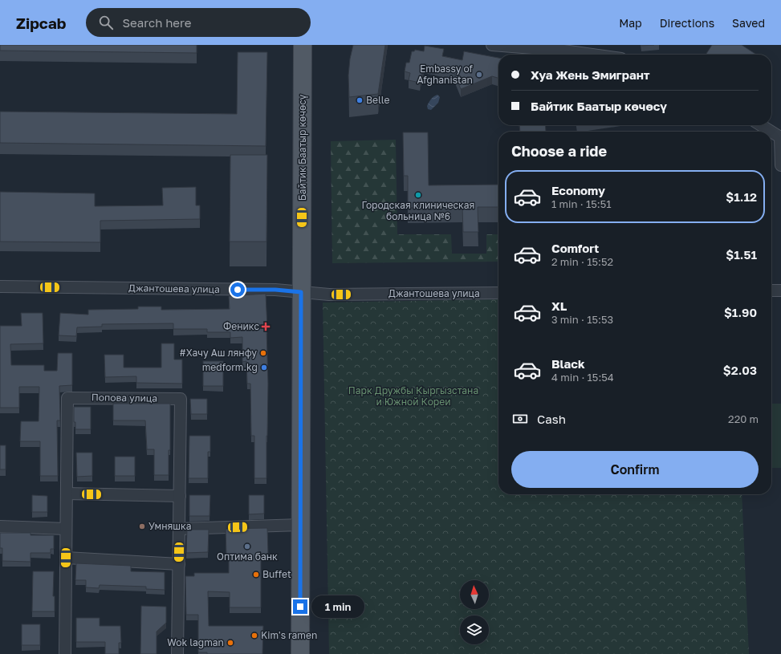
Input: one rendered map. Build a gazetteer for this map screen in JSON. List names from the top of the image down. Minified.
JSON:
{"streets":{"main road":["Байтик Баатыр көчөсү"],"street":["Джантошева улица","Попова улица"]},"crossings":[["Байтик Баатыр көчөсү","Джантошева улица"]],"parks":["Парк Дружбы Кыргызстана и Южной Кореи"],"places":{"other":["Embassy of Afghanistan","Belle","Городская клиническая больница №6","#Хачу Аш лянфу","medform.kg","Умняшка","Оптима банк","Buffet","Kim's ramen","Wok lagman"],"health":["Феникс"]},"north":"top","page":{"header":"Zipcab","search":"Search here","nav":["Map","Directions","Saved"],"banner":["Хуа Жень Эмигрант","Байтик Баатыр көчөсү"],"heading":"Choose a ride","list":[{"name":"Economy","note":"1 min · 15:51","value":"$1.12"},{"name":"Comfort","note":"2 min · 15:52","value":"$1.51"},{"name":"XL","note":"3 min · 15:53","value":"$1.90"},{"name":"Black","note":"4 min · 15:54","value":"$2.03"}],"pay":["Cash","220 m"],"buttons":"Confirm","bubble":"1 min"}}
